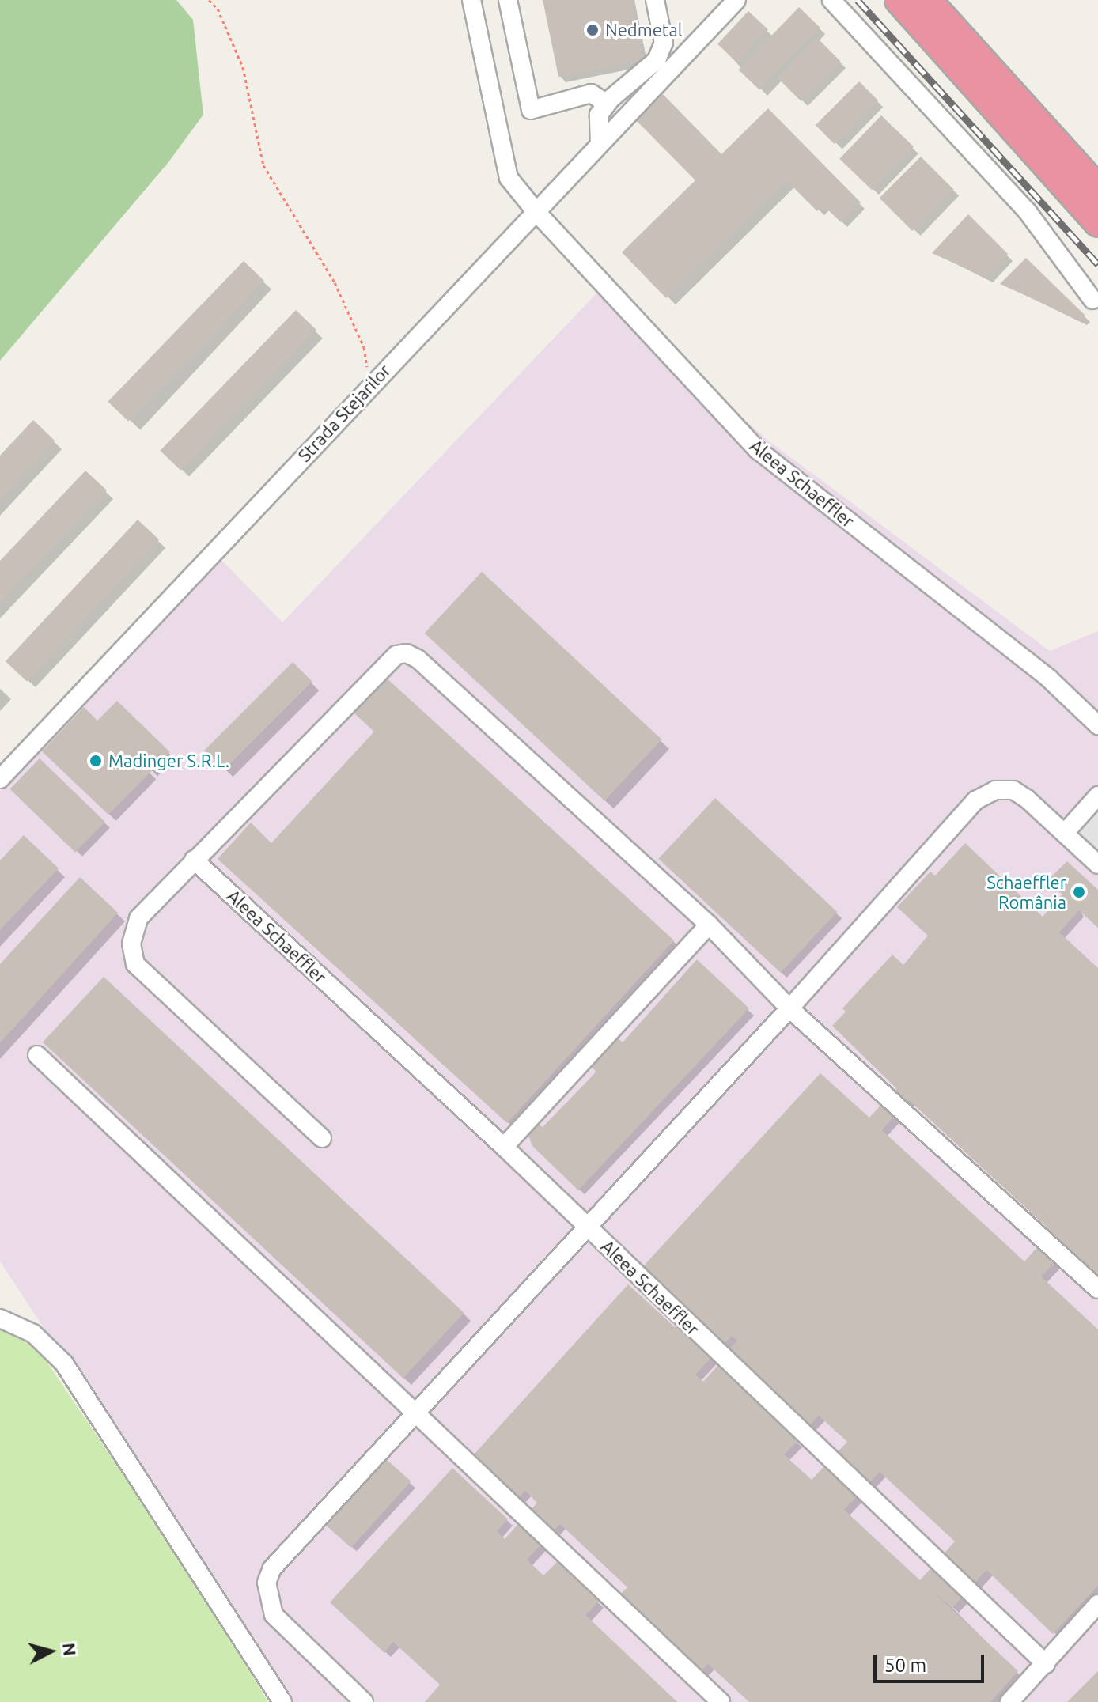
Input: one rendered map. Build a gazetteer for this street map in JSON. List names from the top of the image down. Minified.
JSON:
{"streets":{"street":["Strada Stejarilor","Aleea Schaeffler"]},"crossings":[["Strada Stejarilor","Aleea Schaeffler"]],"places":["Nedmetal","Madinger S.R.L.","Schaeffler România"],"scale_bar":"50 m","north":"right"}
